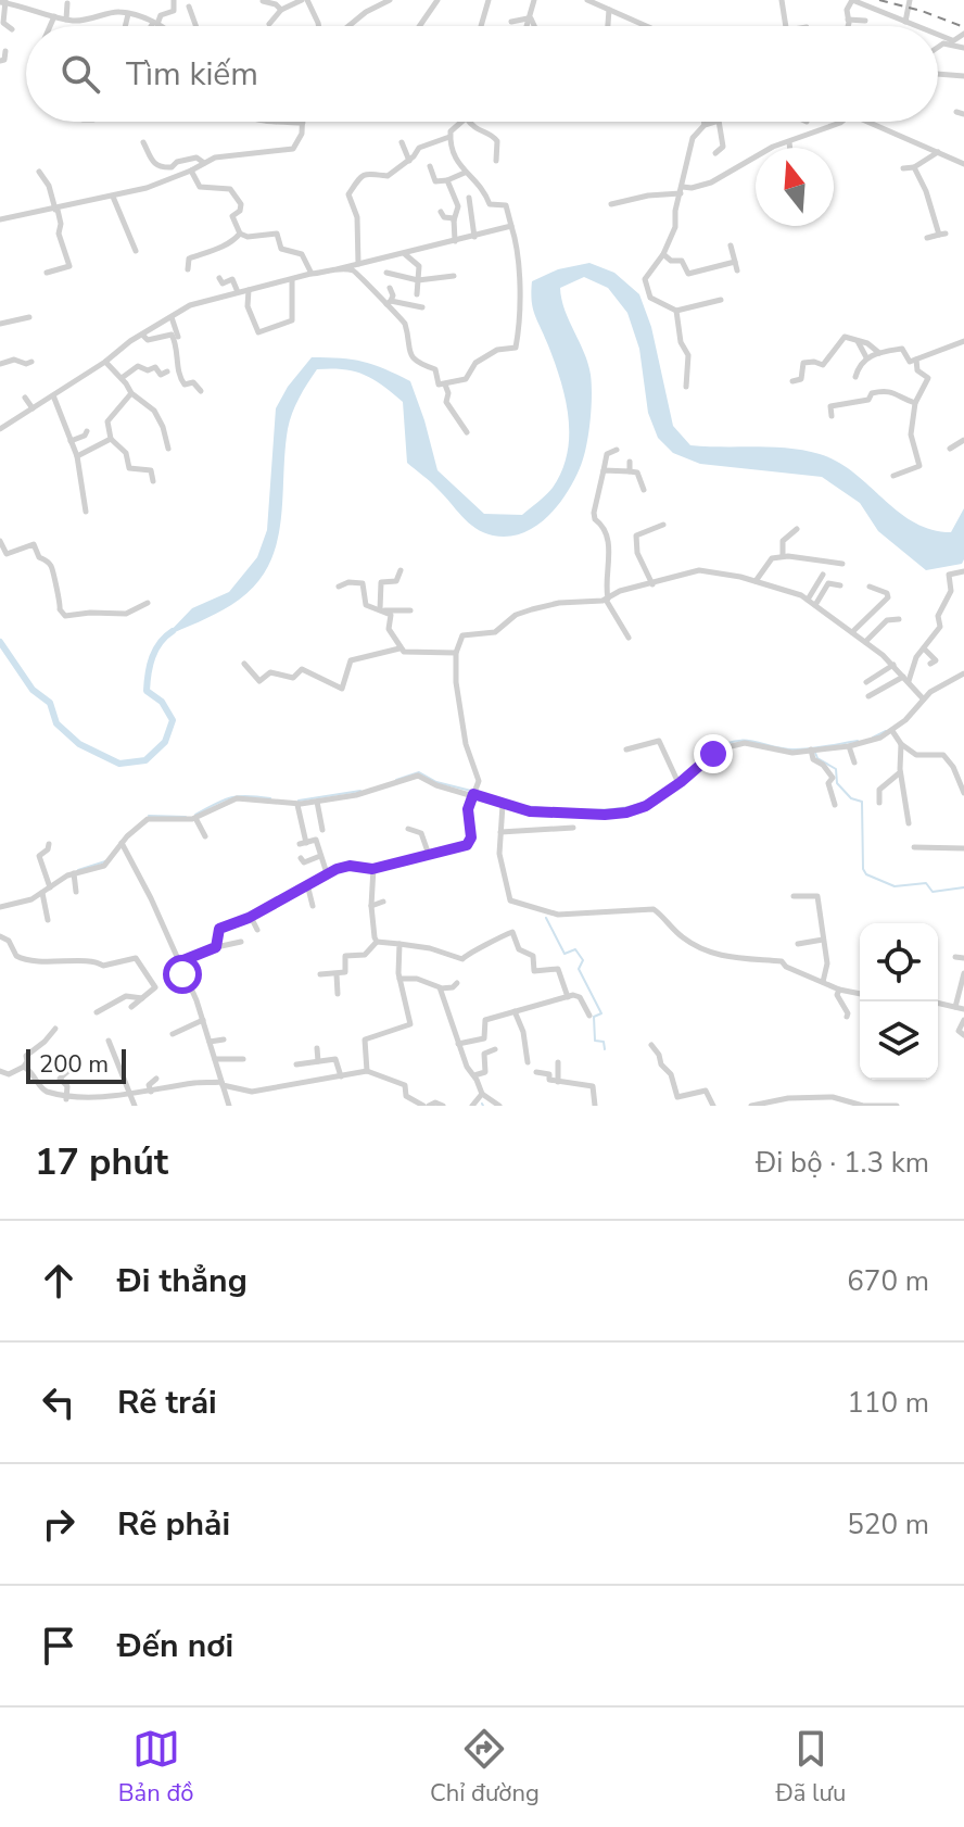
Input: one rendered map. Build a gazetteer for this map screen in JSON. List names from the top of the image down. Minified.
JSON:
{"scale_bar":"200 m","north":"top","page":{"search":"Tìm kiếm","scale":"200 m","heading":["17 phút","Đi bộ · 1.3 km"],"list":[["Đi thẳng","670 m"],["Rẽ trái","110 m"],["Rẽ phải","520 m"],"Đến nơi"],"nav":["Bản đồ","Chỉ đường","Đã lưu"]}}
